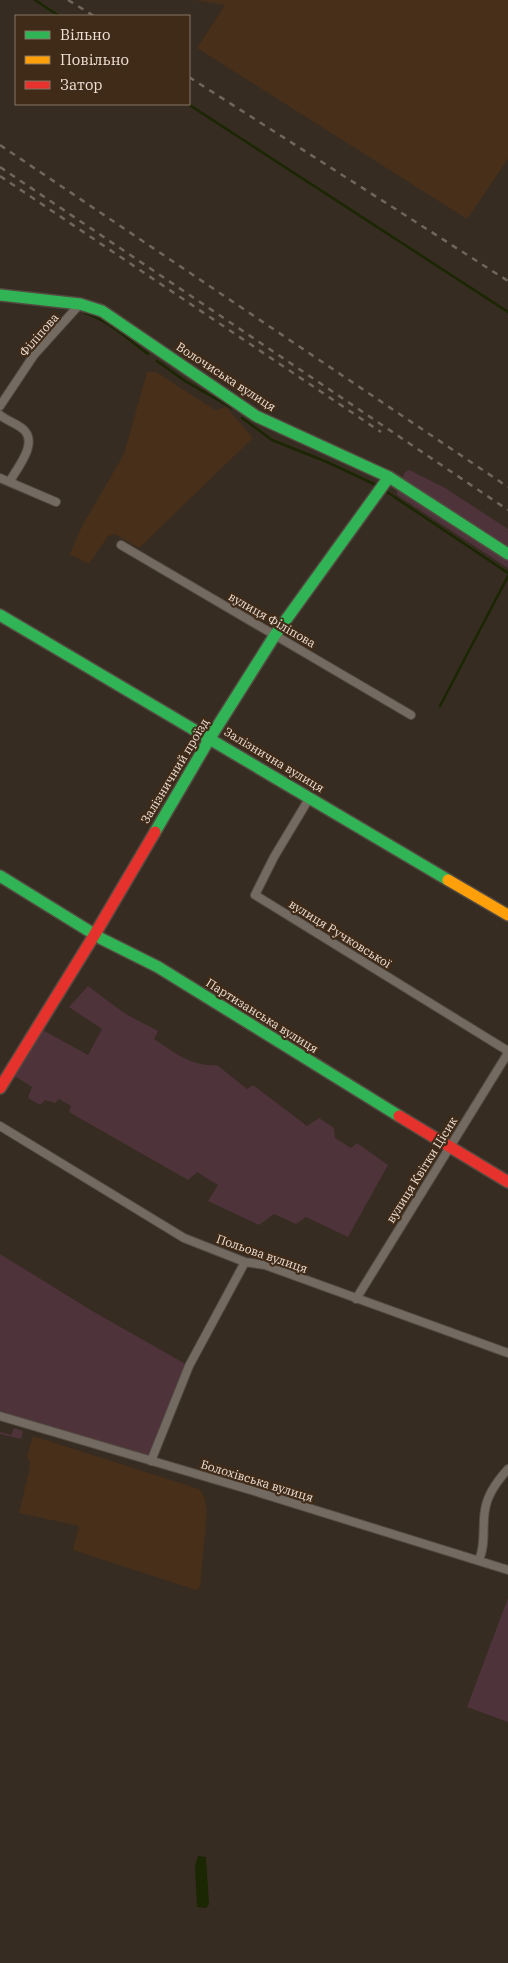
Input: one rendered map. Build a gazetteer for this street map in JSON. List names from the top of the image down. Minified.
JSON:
{"streets":{"street":["Філіпова","Волочиська вулиця","вулиця Філіпова","Залізнична вулиця","Залізничний проїзд","вулиця Ручковської","Партизанська вулиця","вулиця Квітки Цісик","Польова вулиця","Болохівська вулиця"]},"crossings":[["Філіпова","Волочиська вулиця"],["Волочиська вулиця","Залізничний проїзд"],["вулиця Філіпова","Залізничний проїзд"],["Залізнична вулиця","Залізничний проїзд"],["Залізнична вулиця","вулиця Ручковської"],["Залізничний проїзд","Партизанська вулиця"],["вулиця Ручковської","вулиця Квітки Цісик"],["Партизанська вулиця","вулиця Квітки Цісик"],["вулиця Квітки Цісик","Польова вулиця"]],"legend":["Вільно","Повільно","Затор"]}
